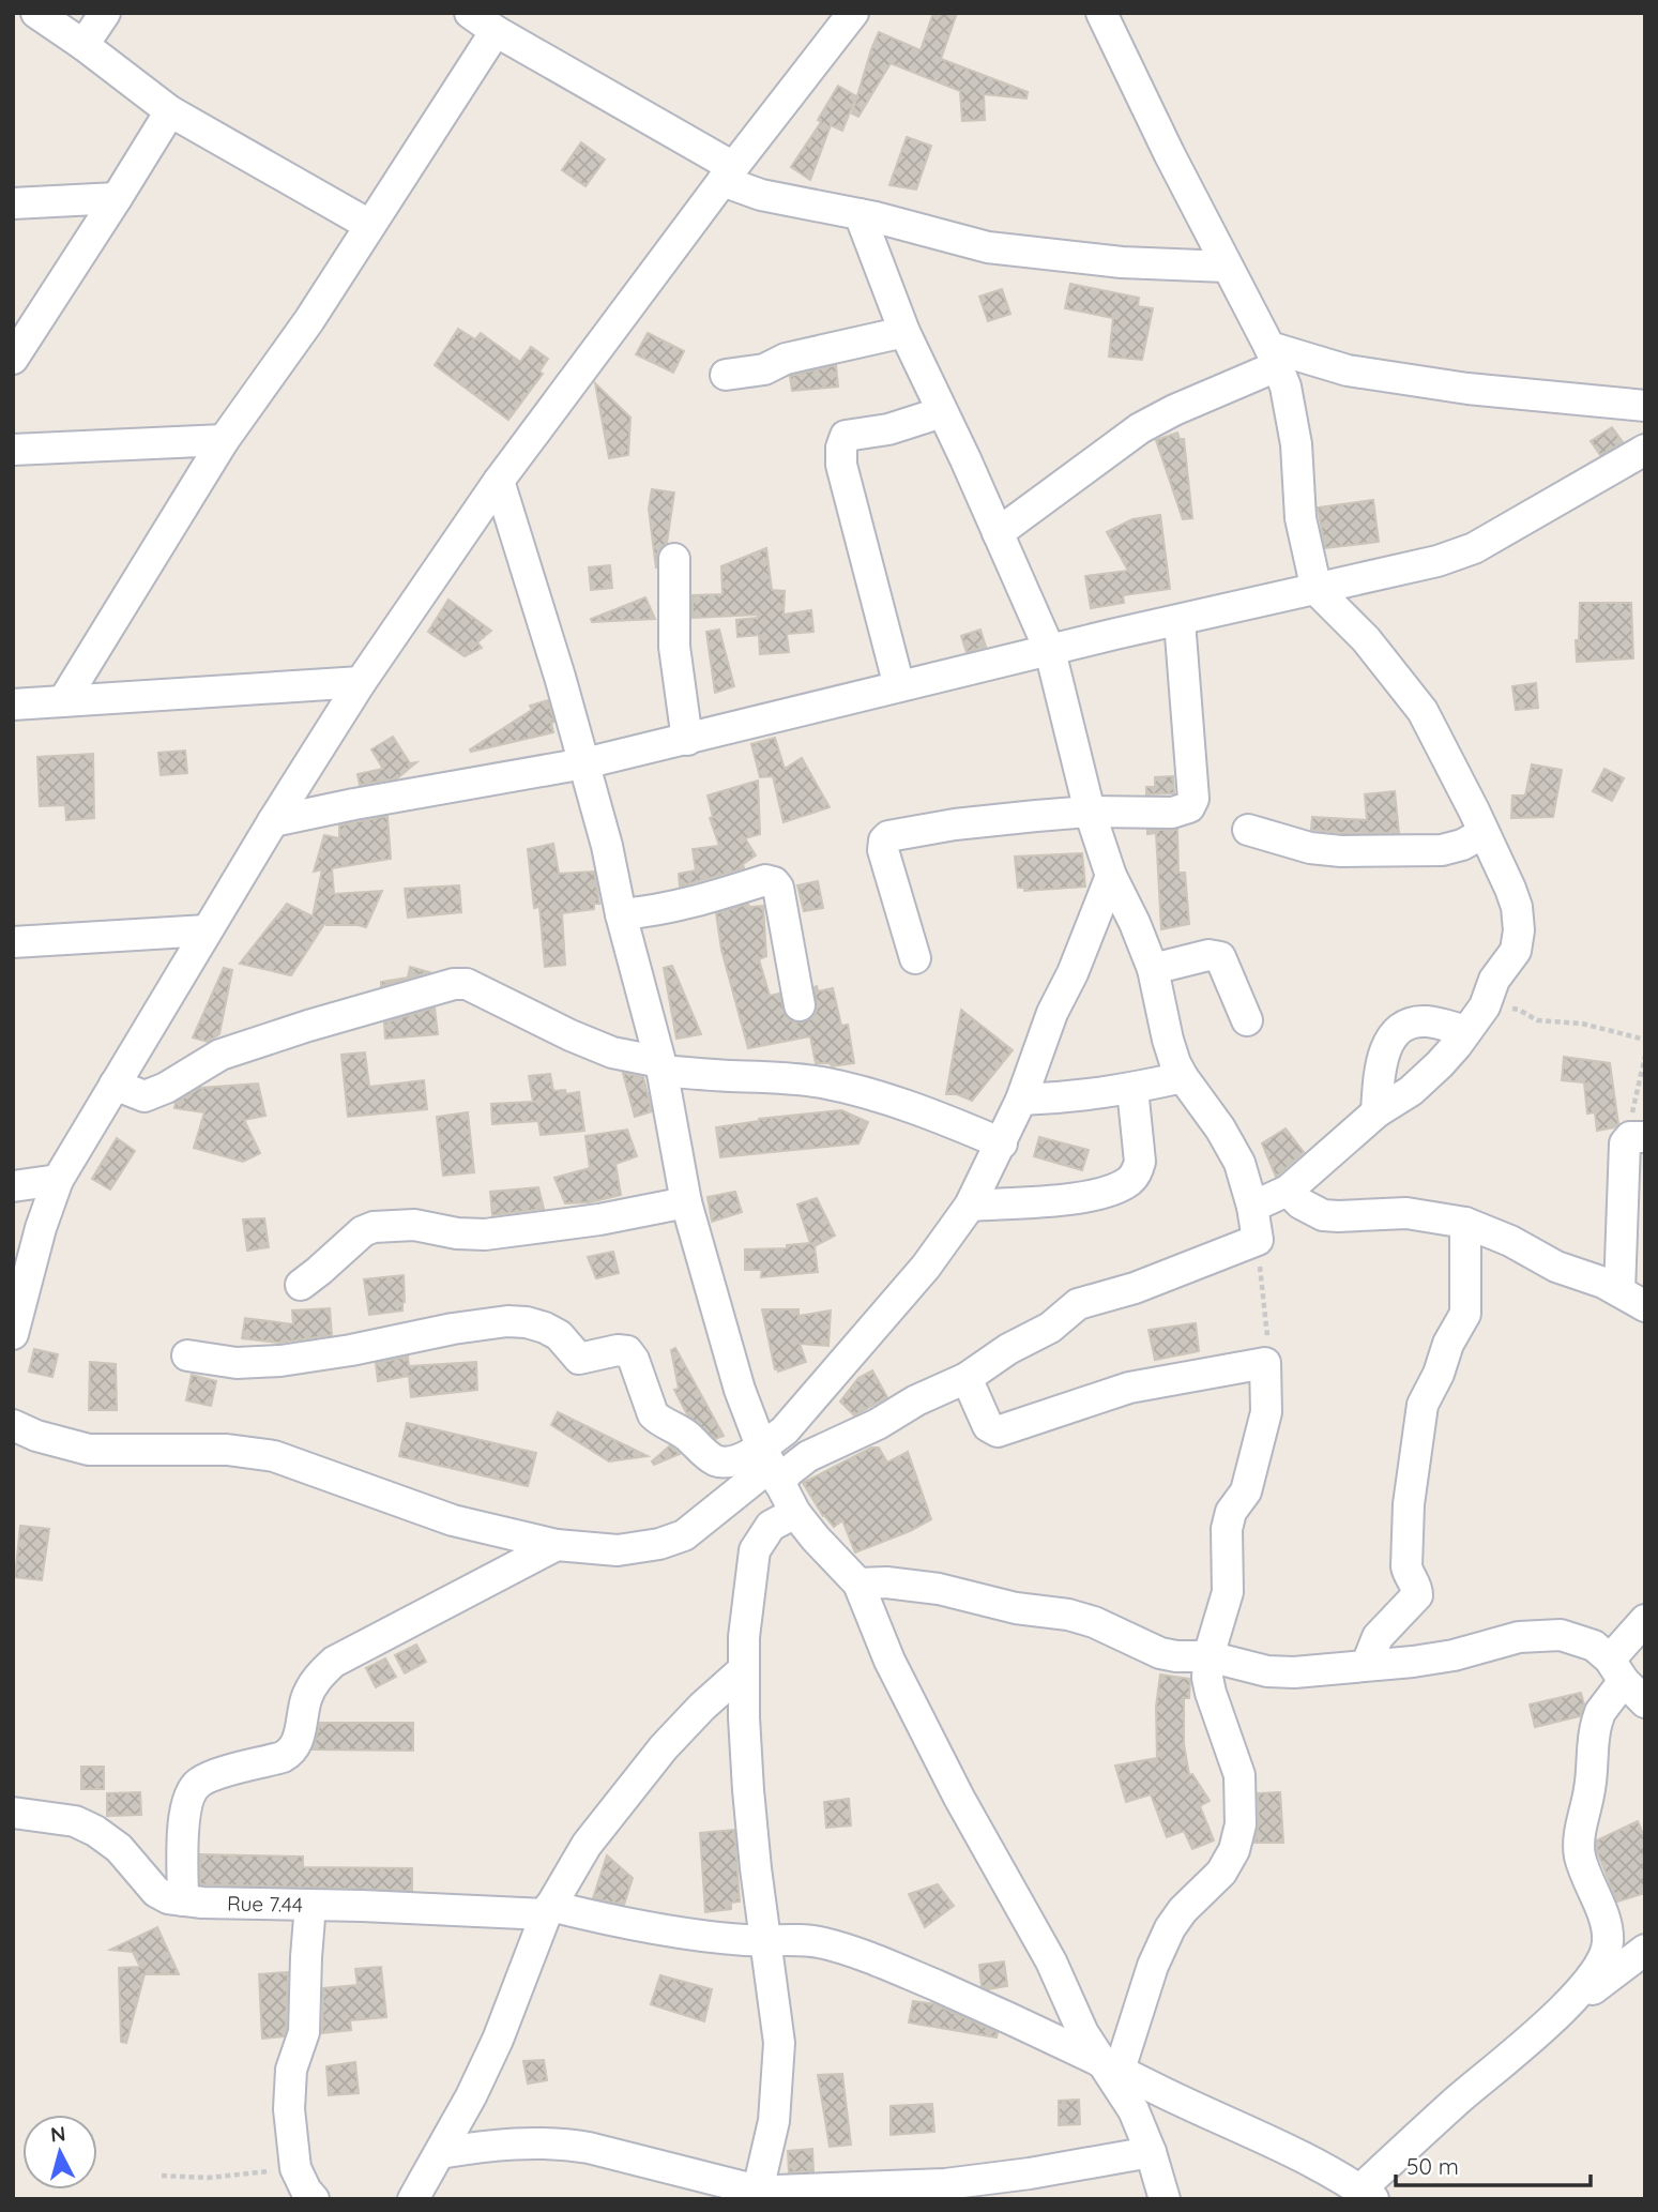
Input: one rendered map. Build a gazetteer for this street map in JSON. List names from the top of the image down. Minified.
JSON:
{"streets":{"street":["Rue 7.44"]},"scale_bar":"50 m","north":"top"}
